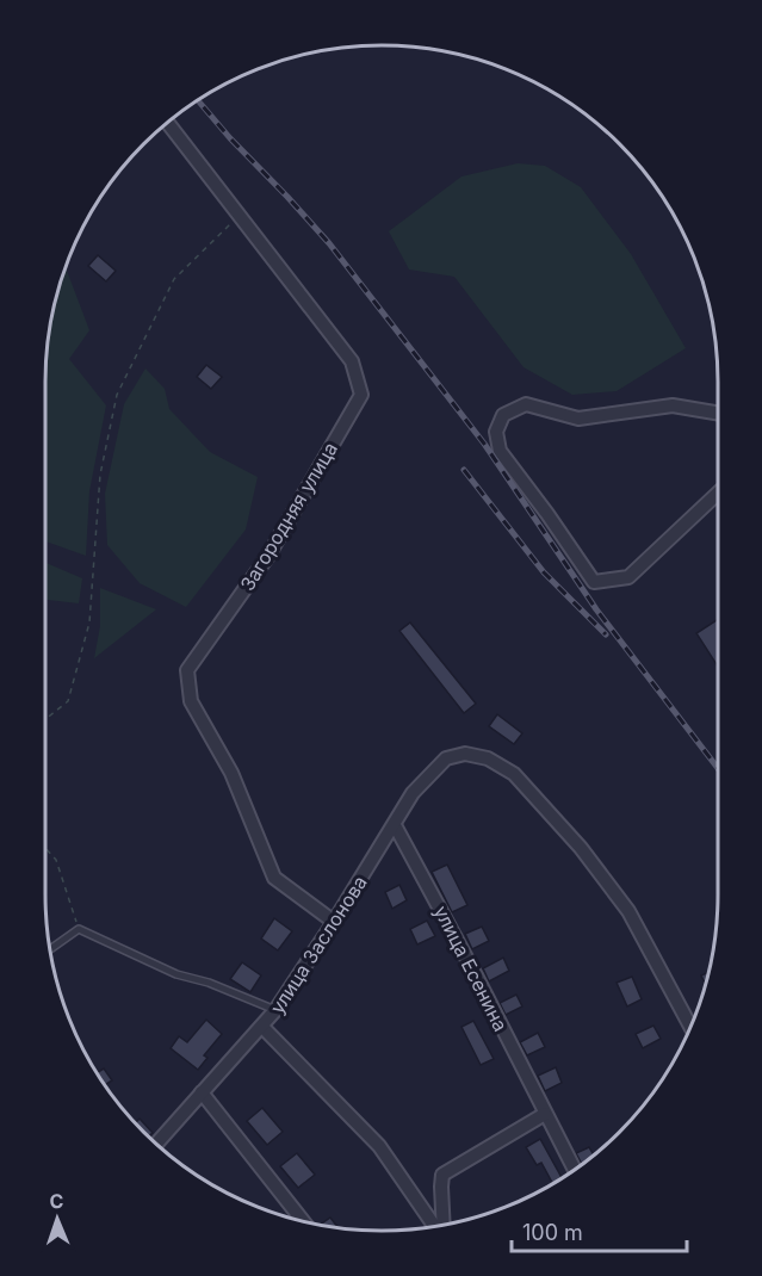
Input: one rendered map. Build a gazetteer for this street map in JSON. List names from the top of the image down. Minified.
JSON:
{"streets":{"street":["Загородняя улица","улица Заслонова","улица Есенина"]},"crossings":[["Загородняя улица","улица Заслонова"],["улица Заслонова","улица Есенина"]],"scale_bar":"100 m","north":"top"}
